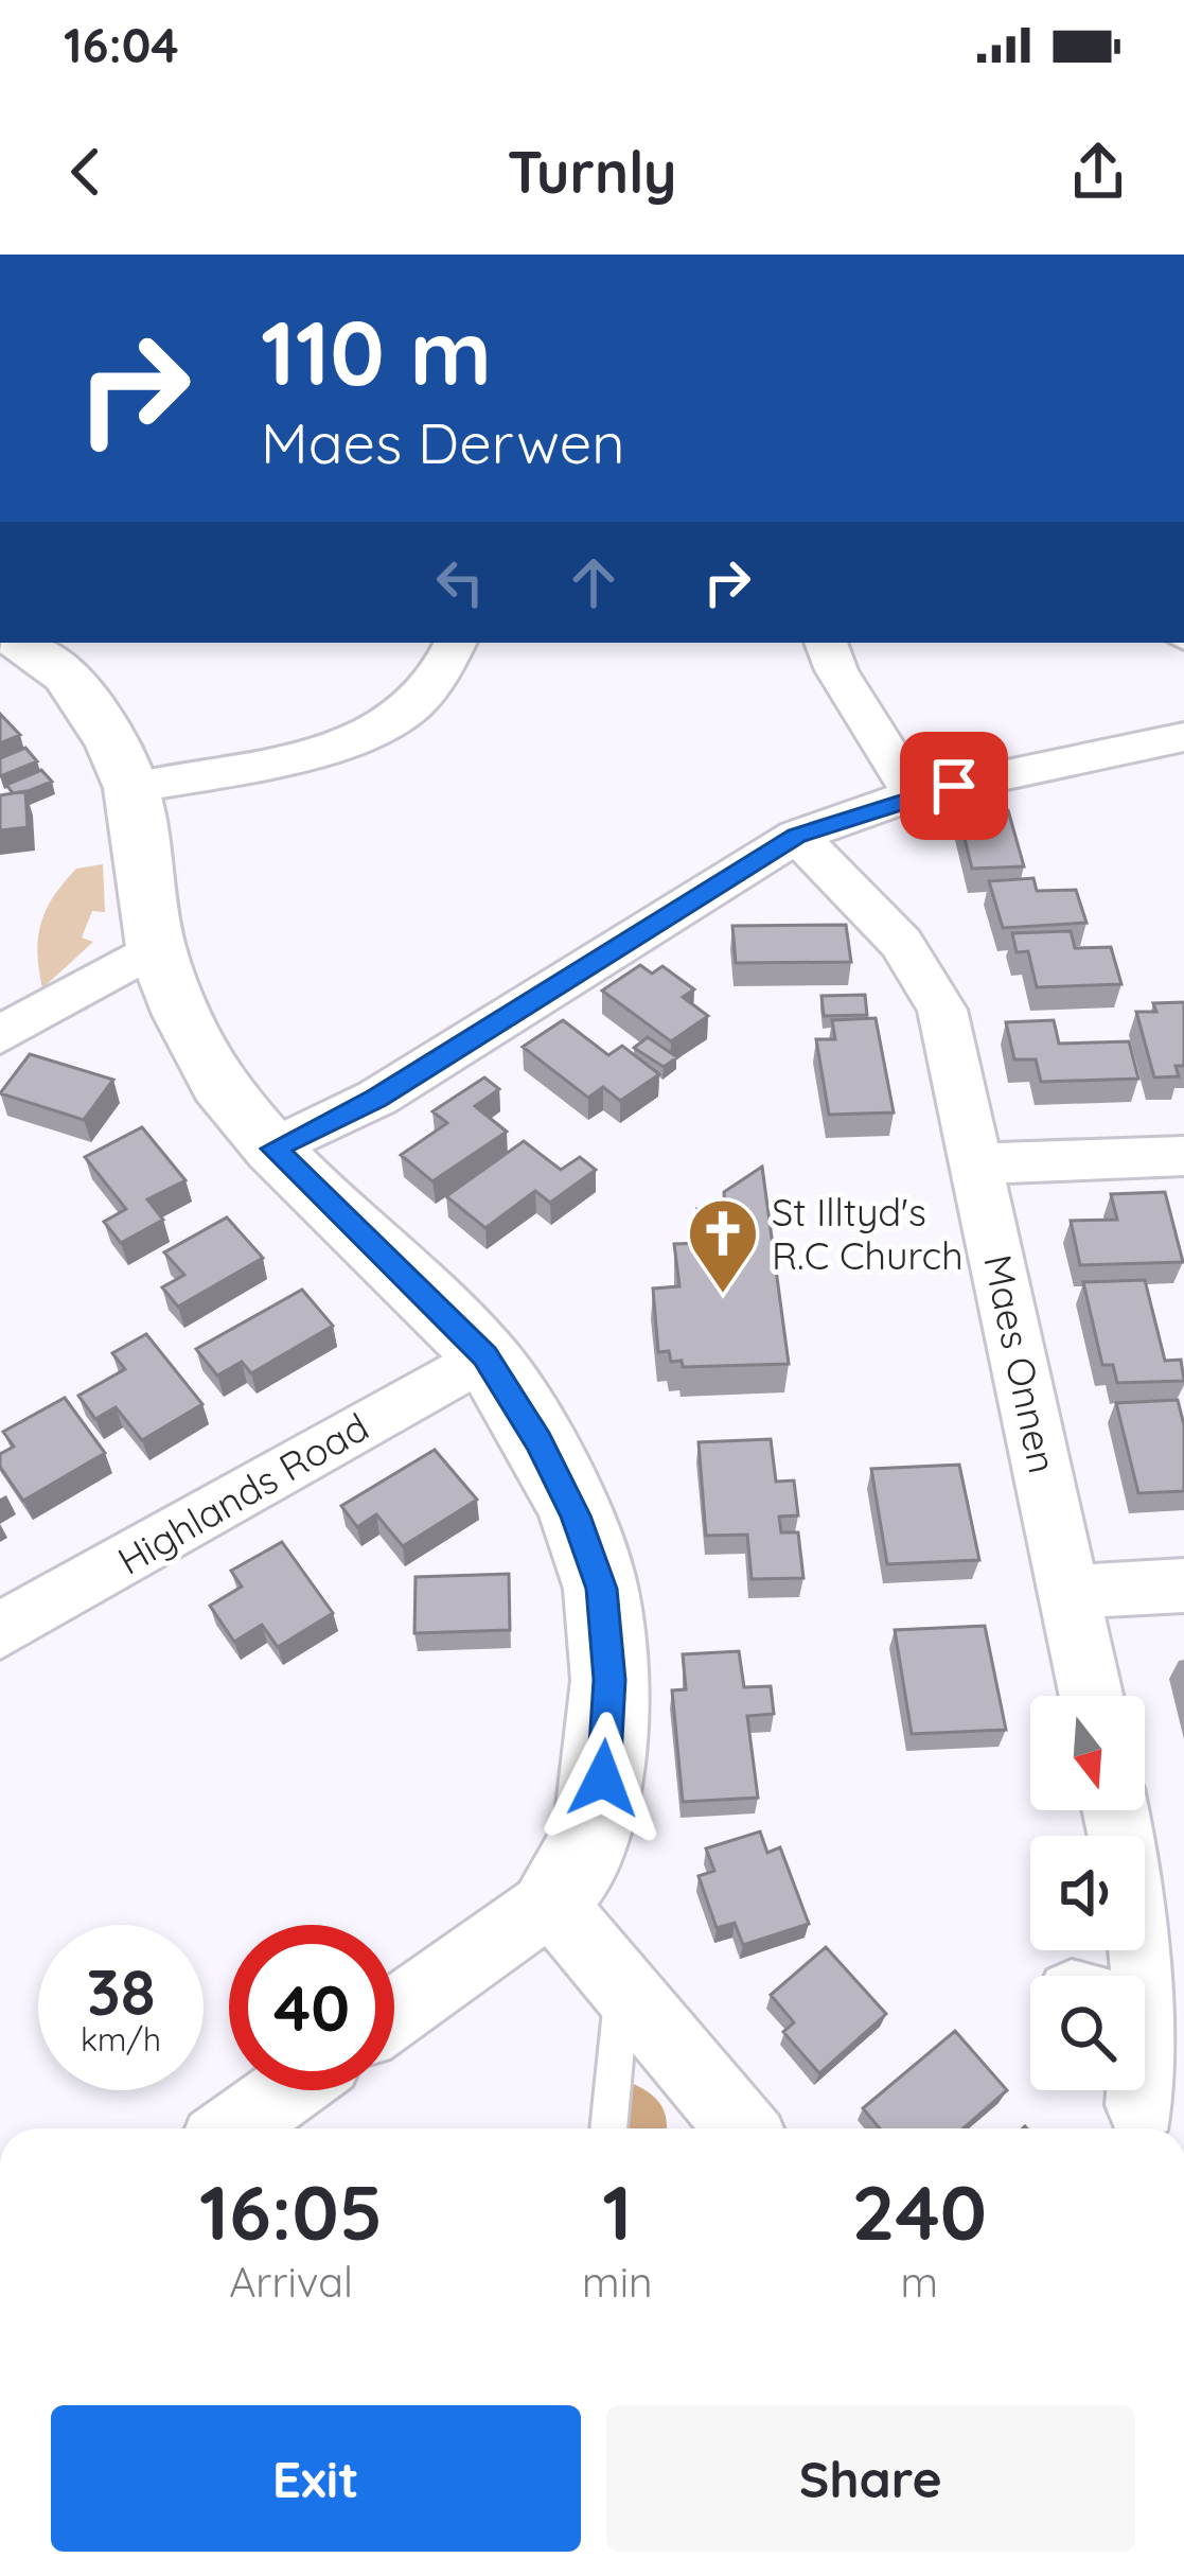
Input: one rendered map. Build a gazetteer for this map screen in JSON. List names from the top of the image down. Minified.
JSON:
{"streets":{"street":["Maes Onnen","Highlands Road"]},"places":{"church":["St Illtyd's R.C Church"]},"north":"bottom","page":{"status":"16:04","header":"Turnly","turn":["110 m","Maes Derwen"],"speed":"38 km/h","limit":"40","eta":["16:05","Arrival","1","min","240","m"],"buttons":["Exit","Share"]}}
